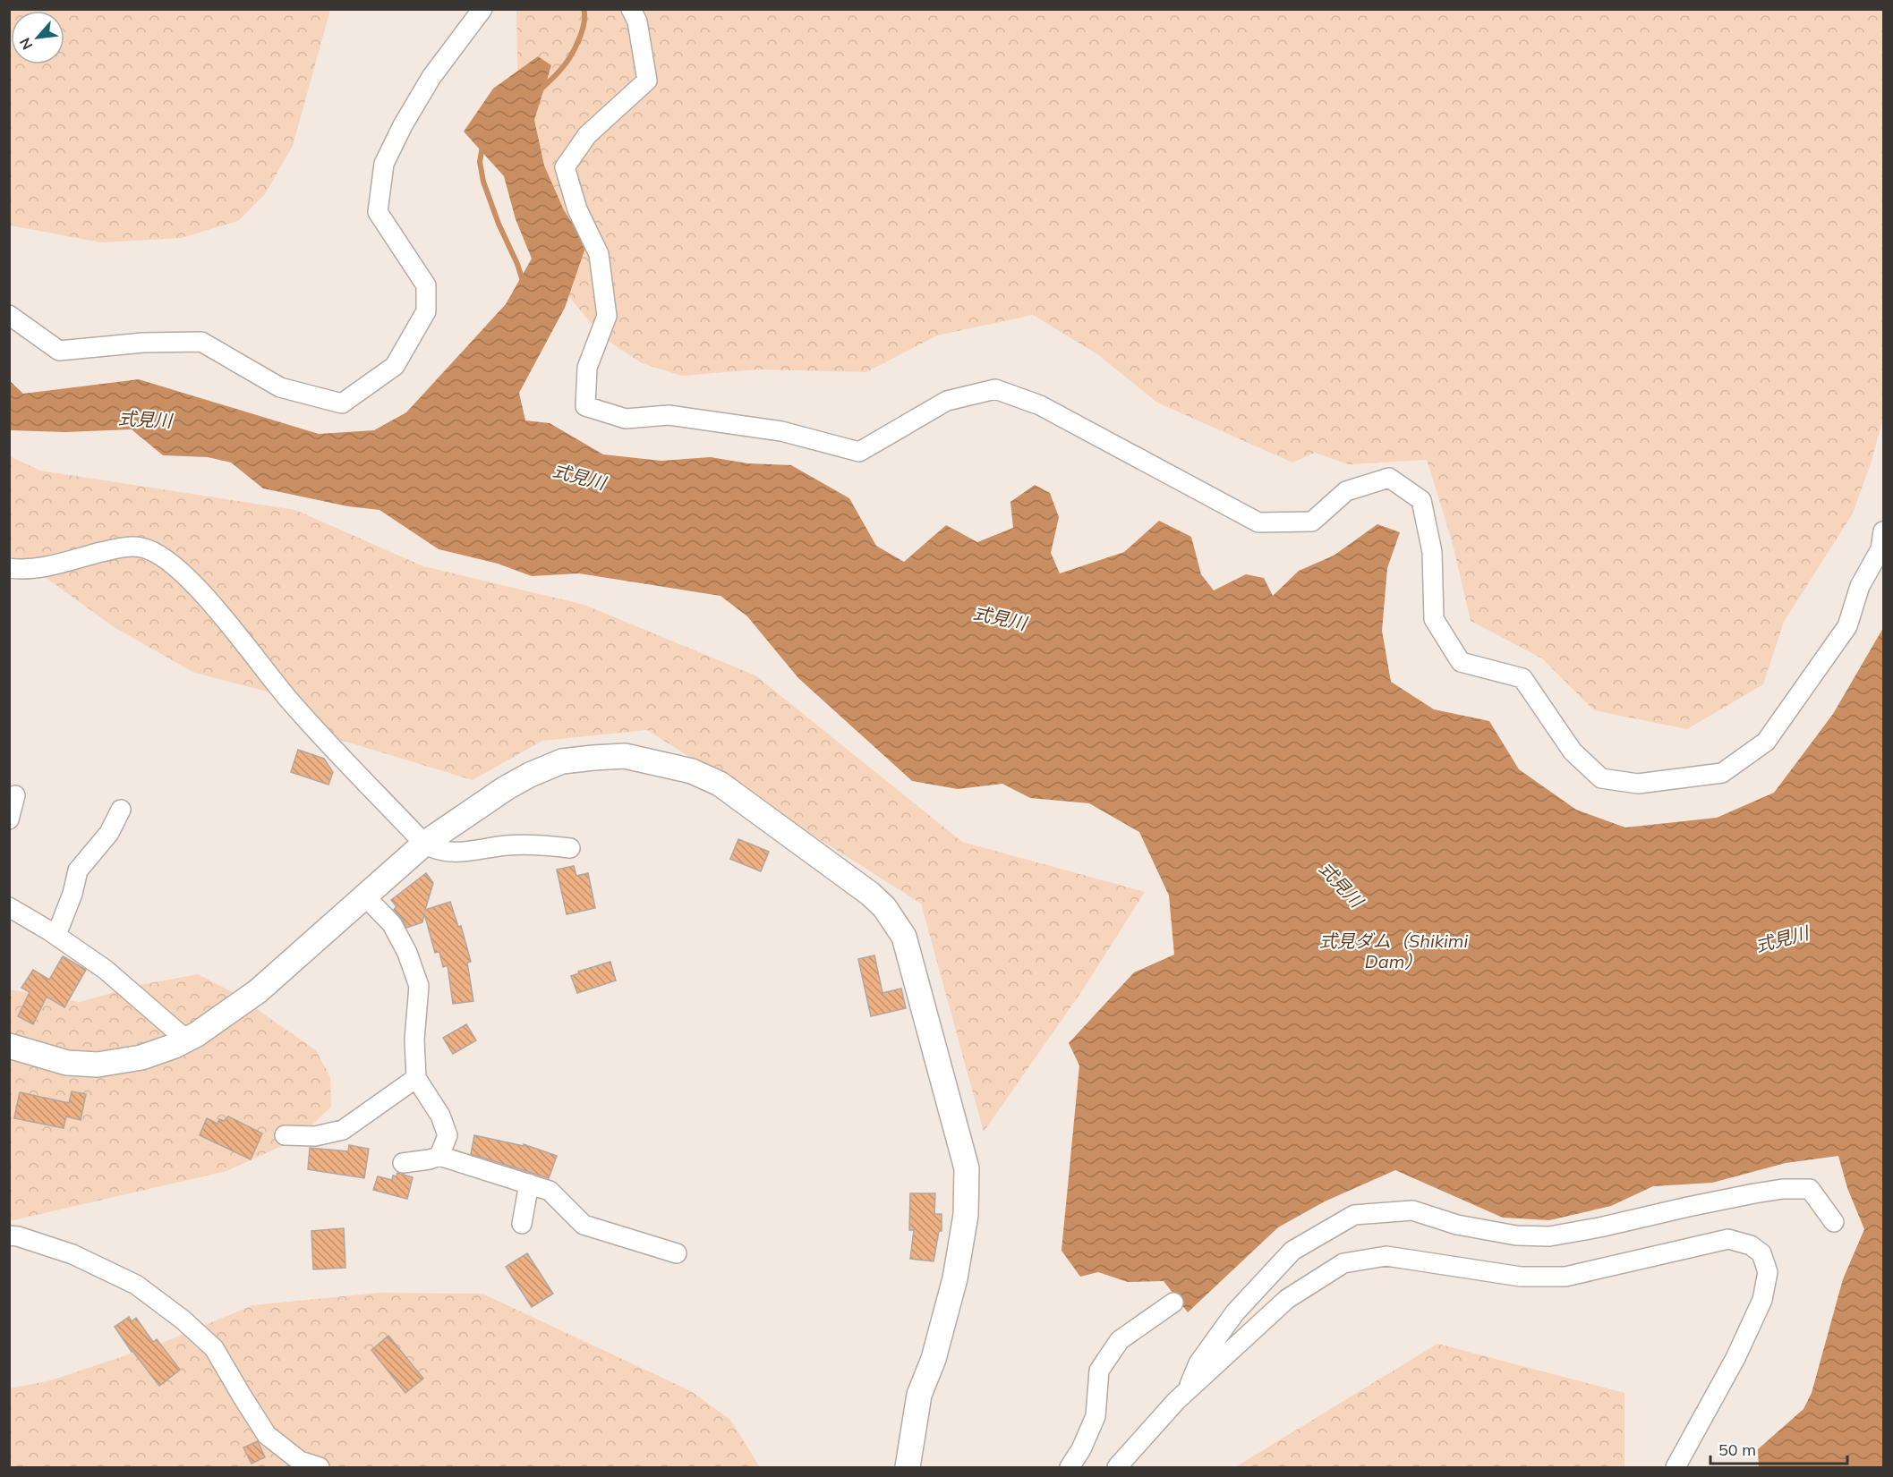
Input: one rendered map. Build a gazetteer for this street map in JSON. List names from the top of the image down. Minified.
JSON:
{"water":["式見川","式見ダム（Shikimi Dam）"],"scale_bar":"50 m","north":"bottom left"}
